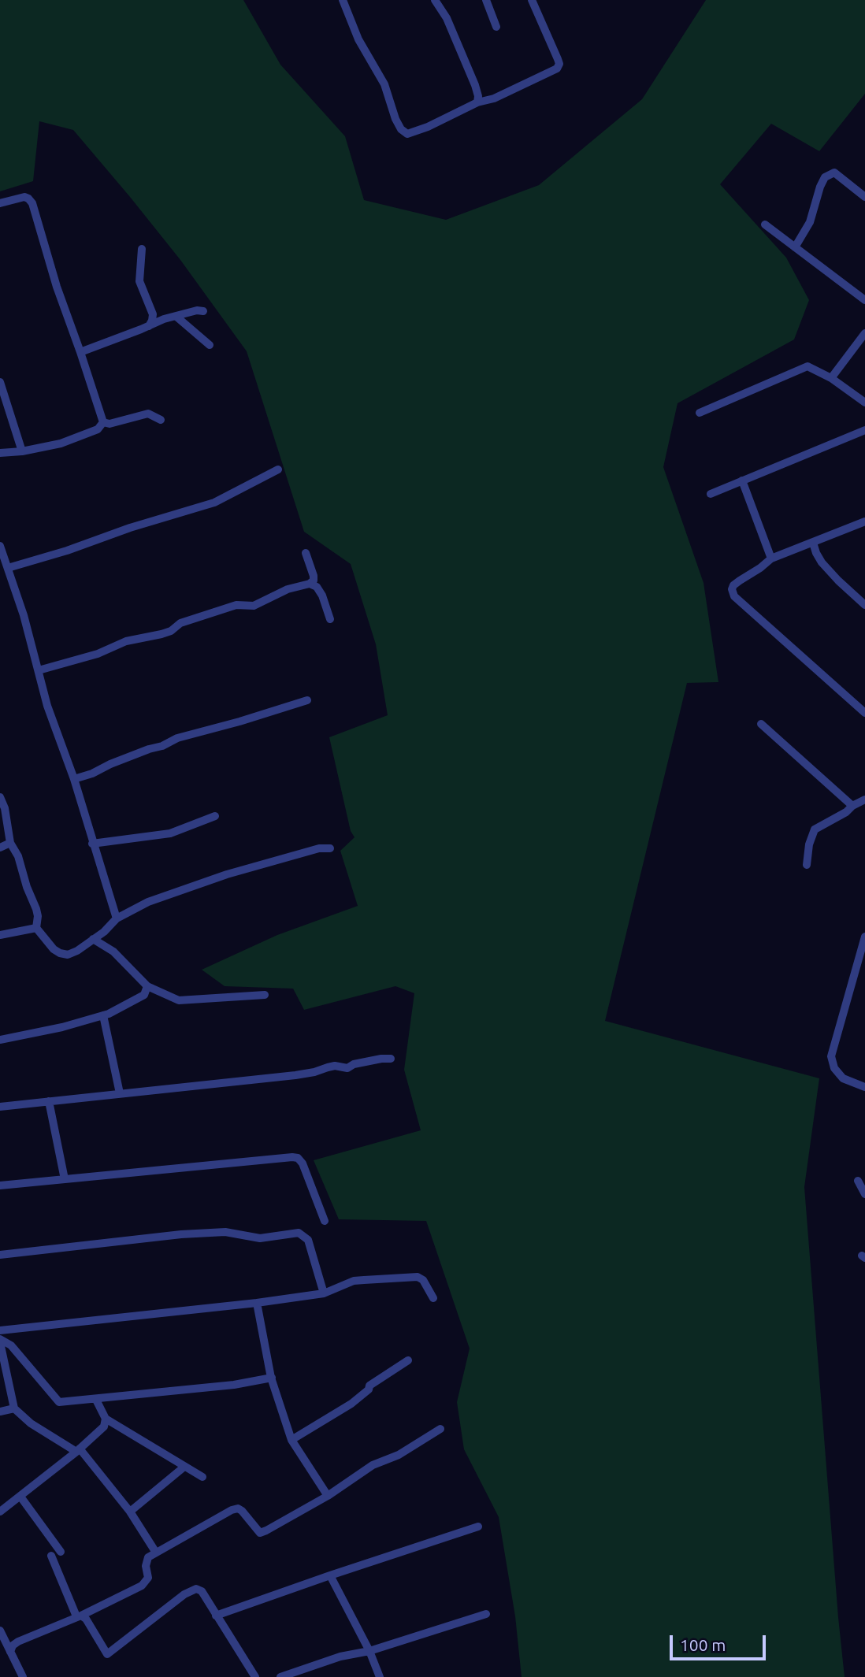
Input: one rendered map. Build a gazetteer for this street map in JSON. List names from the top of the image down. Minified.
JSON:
{"scale_bar":"100 m"}
